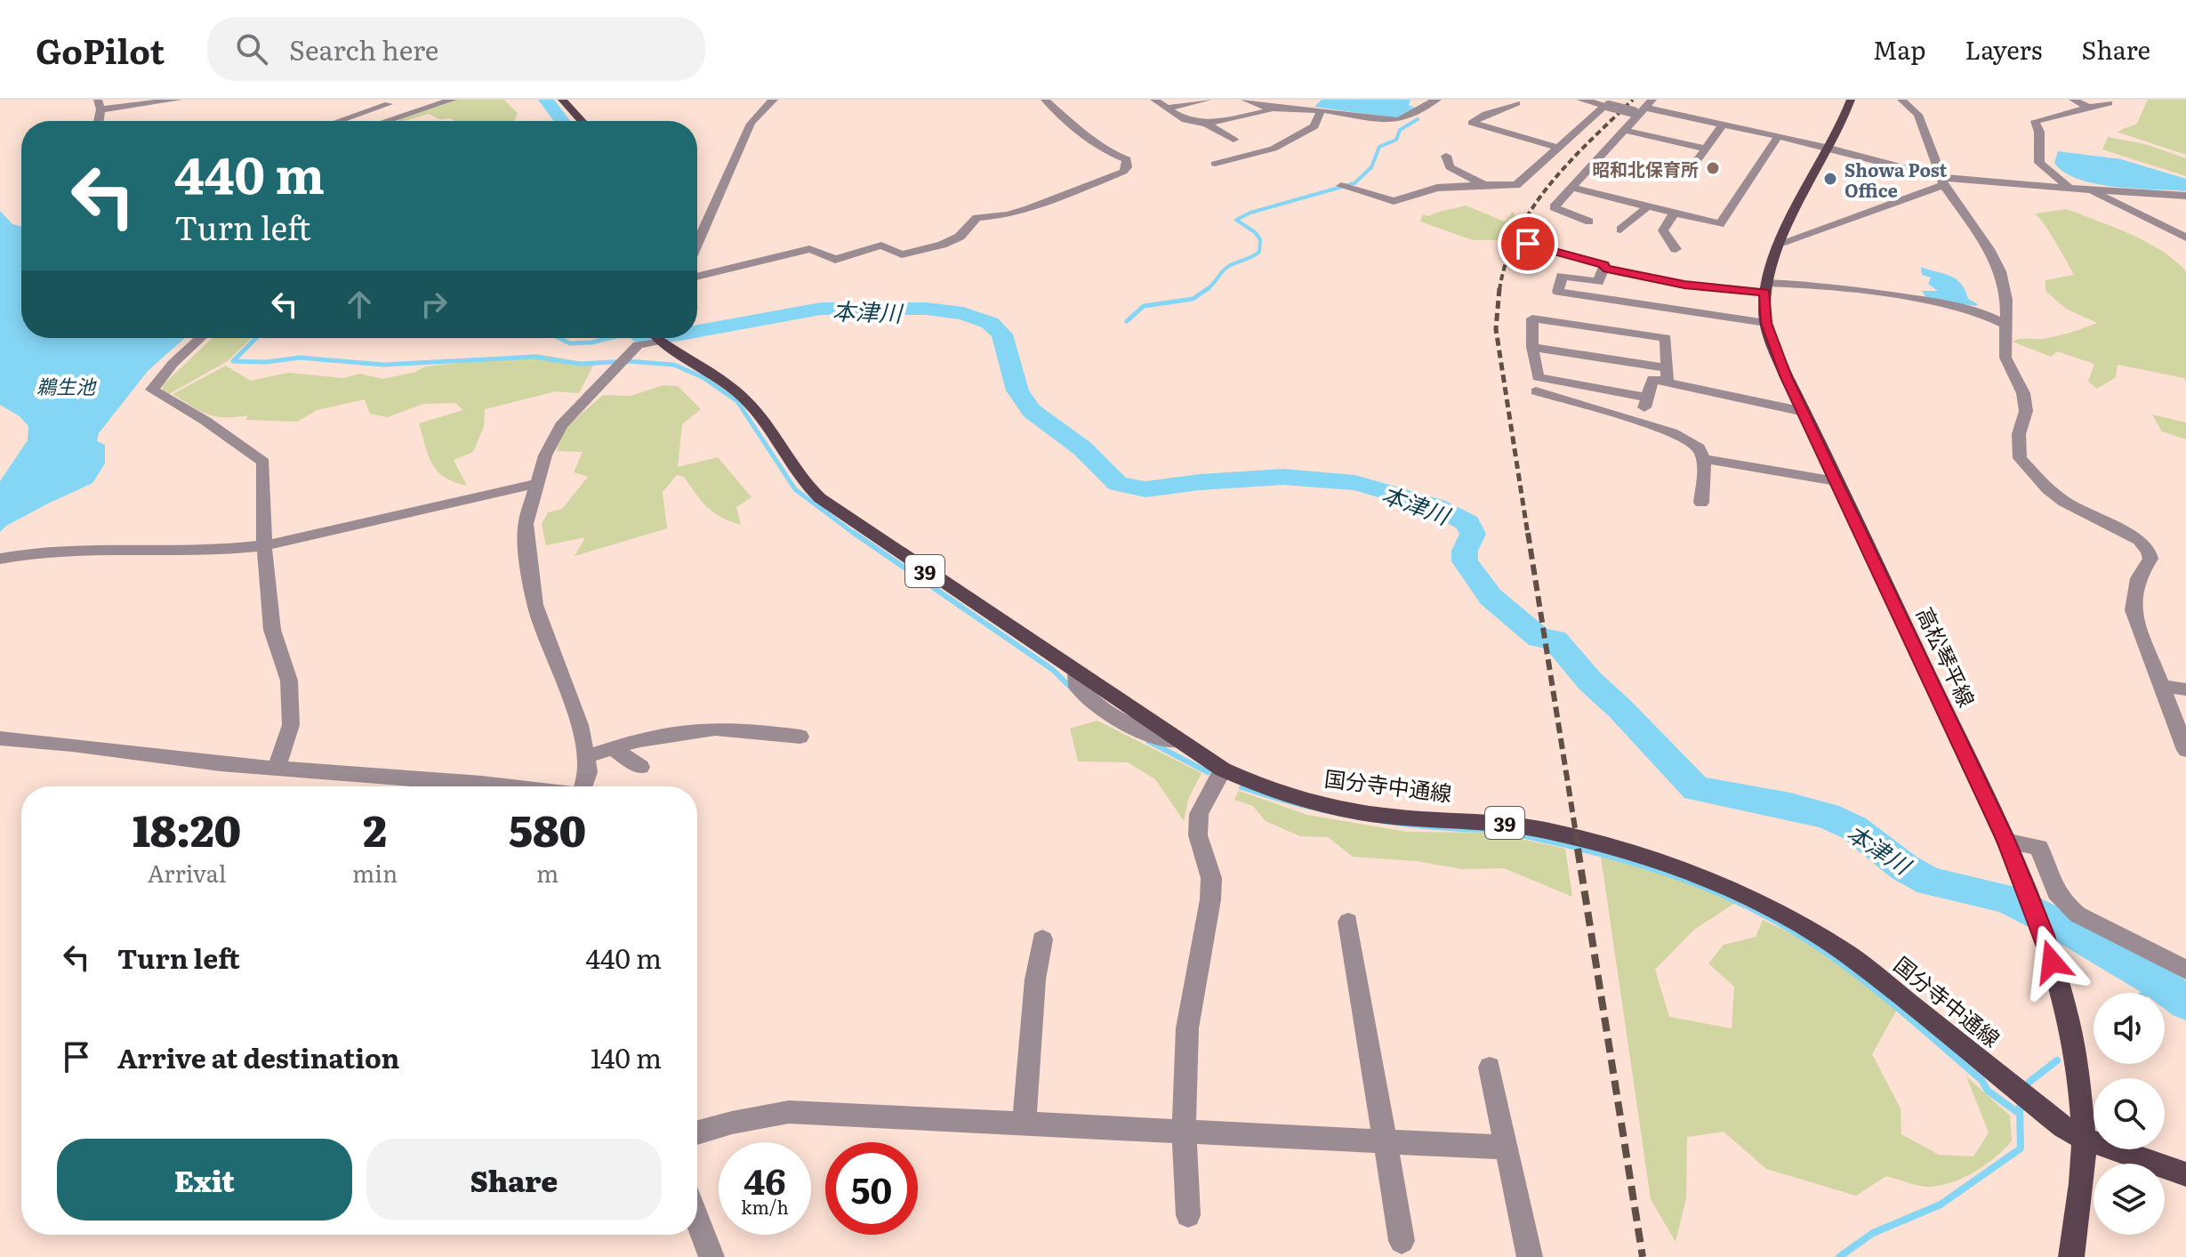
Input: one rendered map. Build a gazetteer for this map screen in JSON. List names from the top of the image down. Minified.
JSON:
{"streets":{"main road":["39","高松琴平線","国分寺中通線"]},"crossings":[["高松琴平線","国分寺中通線"]],"water":["本津川","鵜生池"],"places":["昭和北保育所","Showa Post Office"],"page":{"header":"GoPilot","search":"Search here","nav":["Map","Layers","Share"],"turn":["440 m","Turn left"],"eta":["18:20","Arrival","2","min","580","m"],"list":[{"name":"Turn left","value":"440 m"},{"name":"Arrive at destination","value":"140 m"}],"buttons":["Exit","Share"],"speed":"46 km/h","limit":"50"}}
